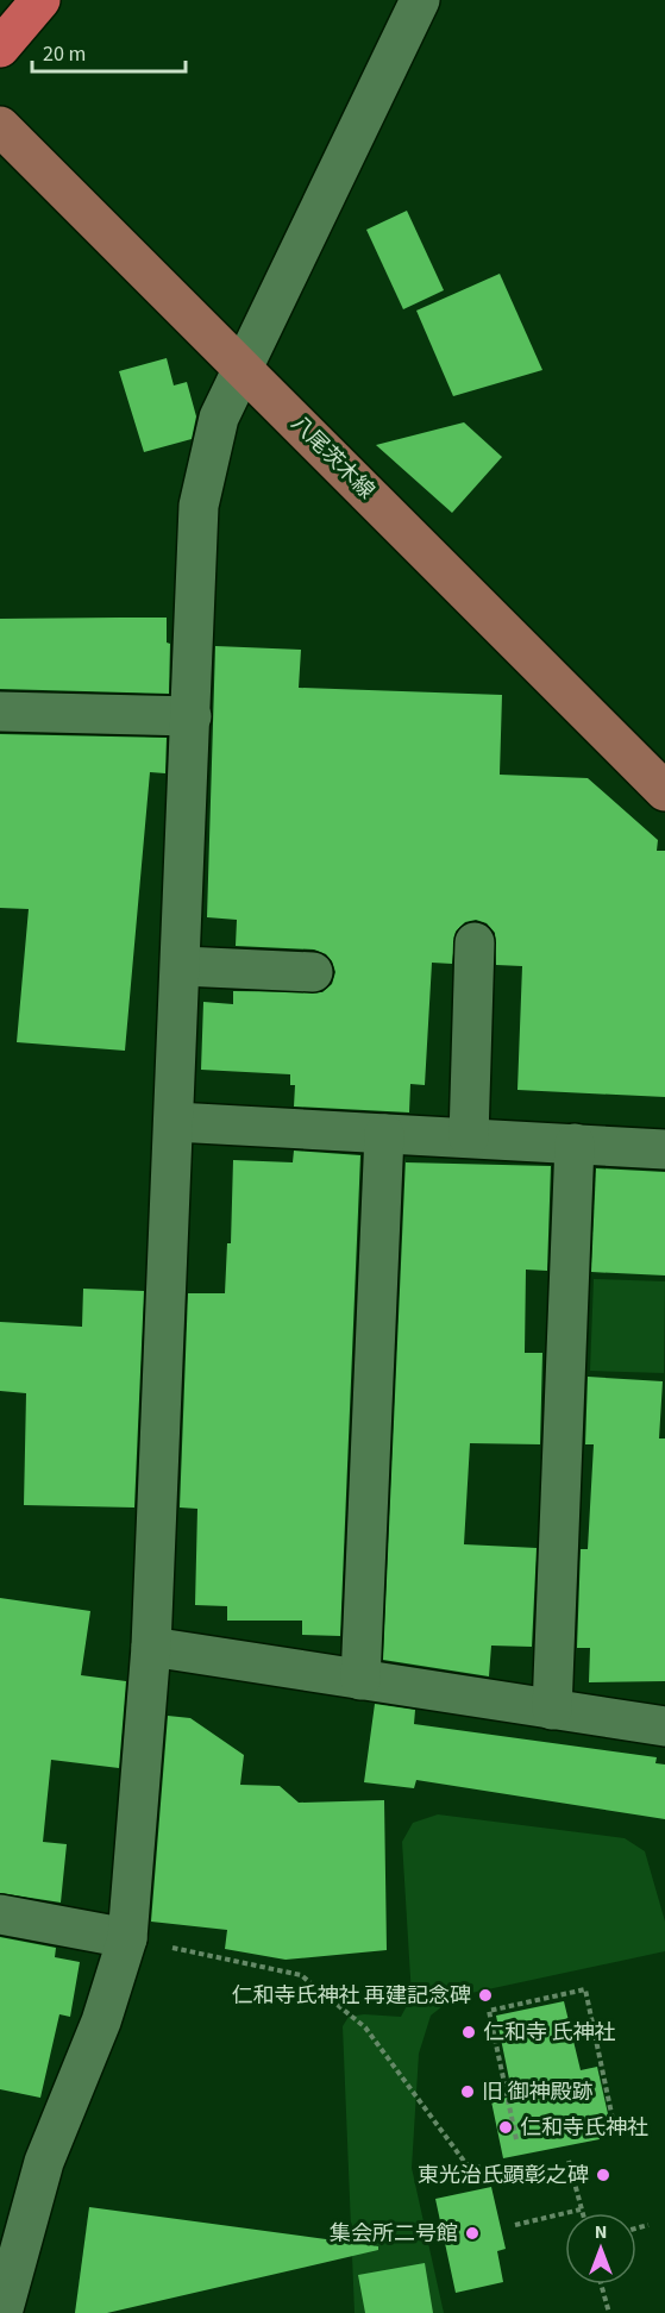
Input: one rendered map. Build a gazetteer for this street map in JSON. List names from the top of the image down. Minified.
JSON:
{"streets":{"main road":["八尾茨木線"]},"places":["仁和寺氏神社 再建記念碑","仁和寺 氏神社","旧 御神殿跡","仁和寺氏神社","東光治氏顕彰之碑","集会所二号館"],"scale_bar":"20 m","north":"top"}
